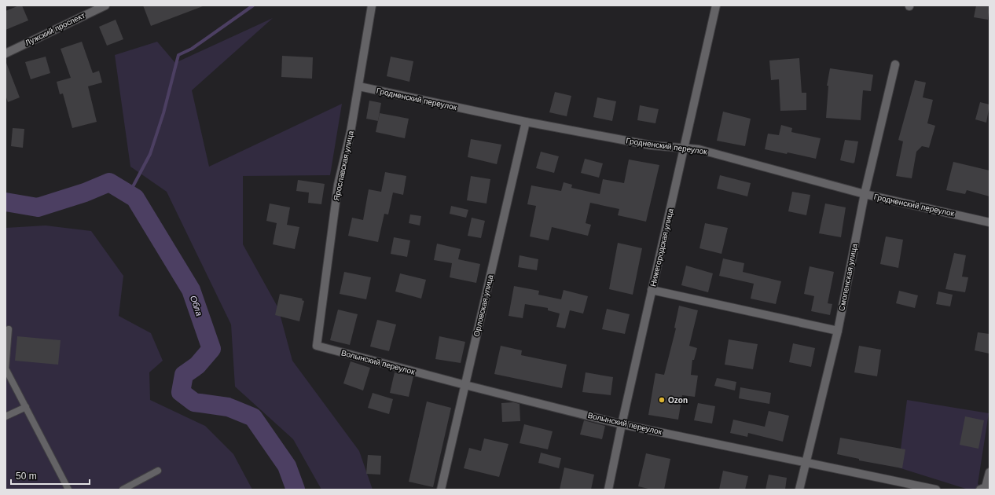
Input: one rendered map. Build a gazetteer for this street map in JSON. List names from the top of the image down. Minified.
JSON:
{"streets":{"street":["Лужский проспект","Гродненский переулок","Ярославская улица","Нижегородская улица","Смоленская улица","Орловская улица","Волынский переулок"]},"crossings":[["Гродненский переулок","Ярославская улица"],["Гродненский переулок","Нижегородская улица"],["Гродненский переулок","Смоленская улица"],["Гродненский переулок","Орловская улица"],["Ярославская улица","Волынский переулок"],["Нижегородская улица","Волынский переулок"],["Смоленская улица","Волынский переулок"],["Орловская улица","Волынский переулок"]],"water":["Обла"],"places":["Ozon"],"scale_bar":"50 m"}
